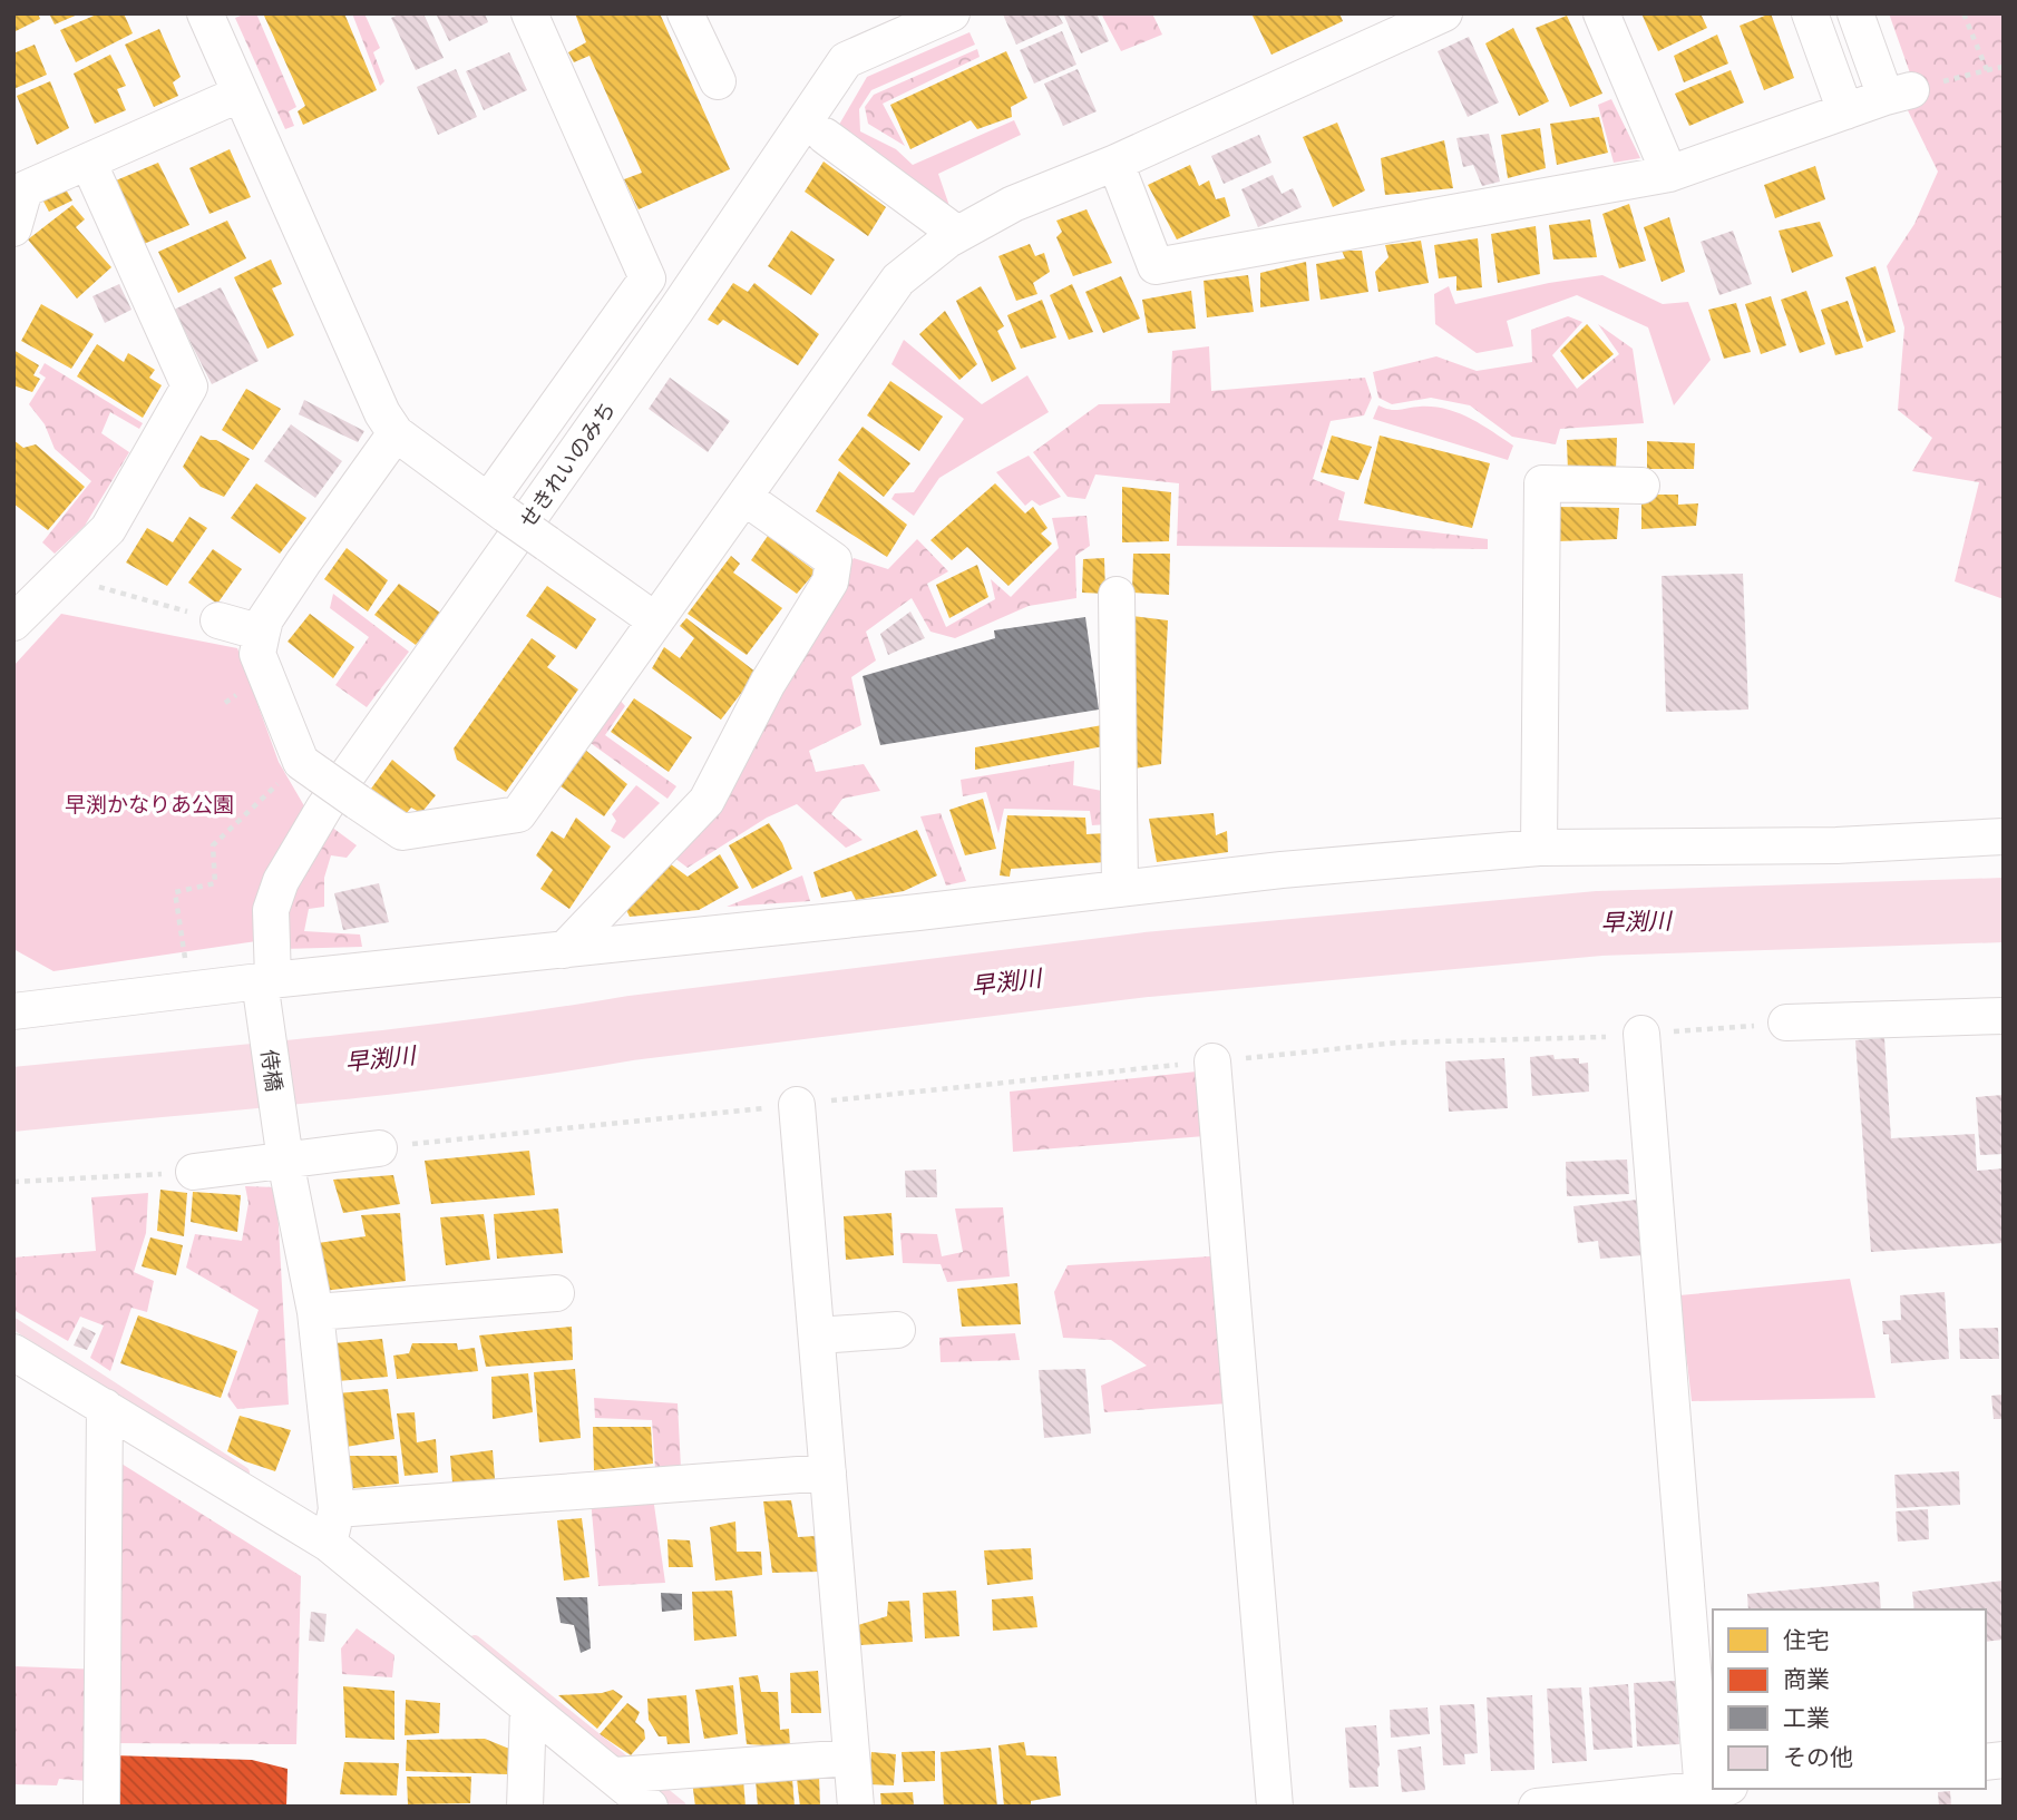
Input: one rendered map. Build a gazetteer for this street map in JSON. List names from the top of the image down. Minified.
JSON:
{"streets":{"street":["せきれいのみち","侍橋"]},"crossings":[["せきれいのみち","侍橋"]],"water":["早渕川"],"parks":["早渕かなりあ公園"],"legend":["住宅","商業","工業","その他"]}
